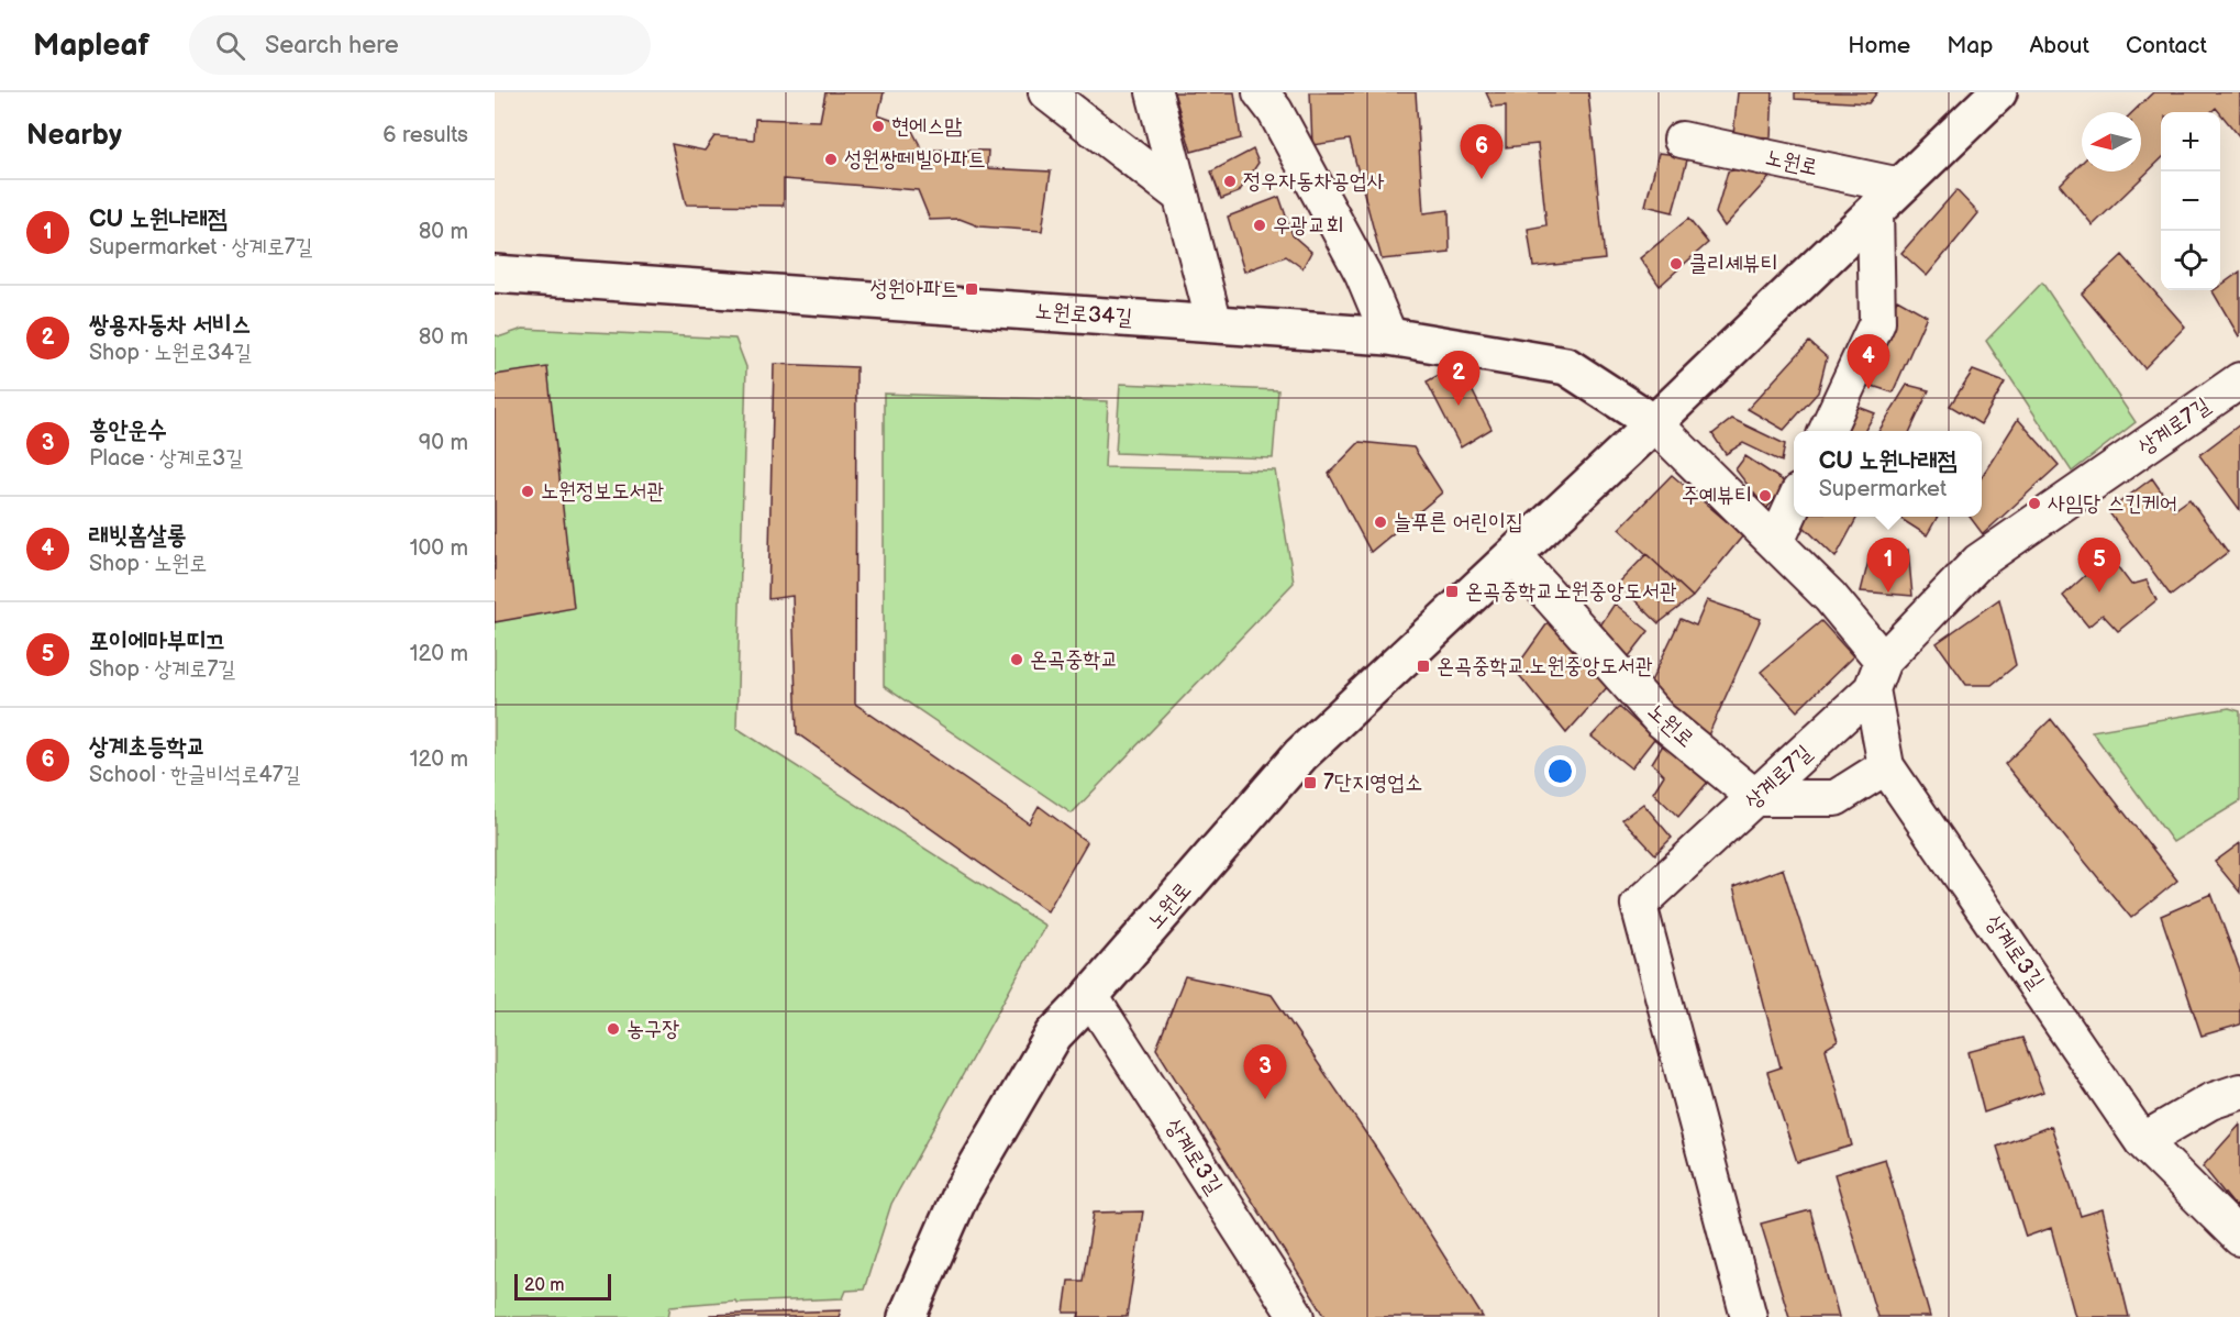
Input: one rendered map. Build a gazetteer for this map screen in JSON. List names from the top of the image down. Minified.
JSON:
{"streets":{"main road":["노원로","노원로34길"],"street":["상계로7길","상계로3길"]},"crossings":[["노원로","노원로34길"],["노원로","상계로7길"],["노원로","상계로3길"]],"places":{"other":["현에스맘","성원쌍떼빌아파트","정우자동차공업사","우광교회","클리셰뷰티","노원정보도서관","주예뷰티","사임당 스킨케어","늘푸른 어린이집","온곡중학교","농구장"],"transit":["성원아파트","온곡중학교노원중앙도서관","온곡중학교.노원중앙도서관","7단지영업소"]},"scale_bar":"20 m","north":"left","page":{"header":"Mapleaf","search":"Search here","nav":["Home","Map","About","Contact"],"heading":["Nearby","6 results"],"map_buttons":["+","−"],"pins":["6","4","2","1","5","3"],"list":[{"mark":"1","name":"CU 노원나래점","note":"Supermarket · 상계로7길","value":"80 m"},{"mark":"2","name":"쌍용자동차 서비스","note":"Shop · 노원로34길","value":"80 m"},{"mark":"3","name":"흥안운수","note":"Place · 상계로3길","value":"90 m"},{"mark":"4","name":"래빗홈살롱","note":"Shop · 노원로","value":"100 m"},{"mark":"5","name":"포이에마부띠끄","note":"Shop · 상계로7길","value":"120 m"},{"mark":"6","name":"상계초등학교","note":"School · 한글비석로47길","value":"120 m"}],"popup":["CU 노원나래점","Supermarket"],"scale":"20 m"}}
